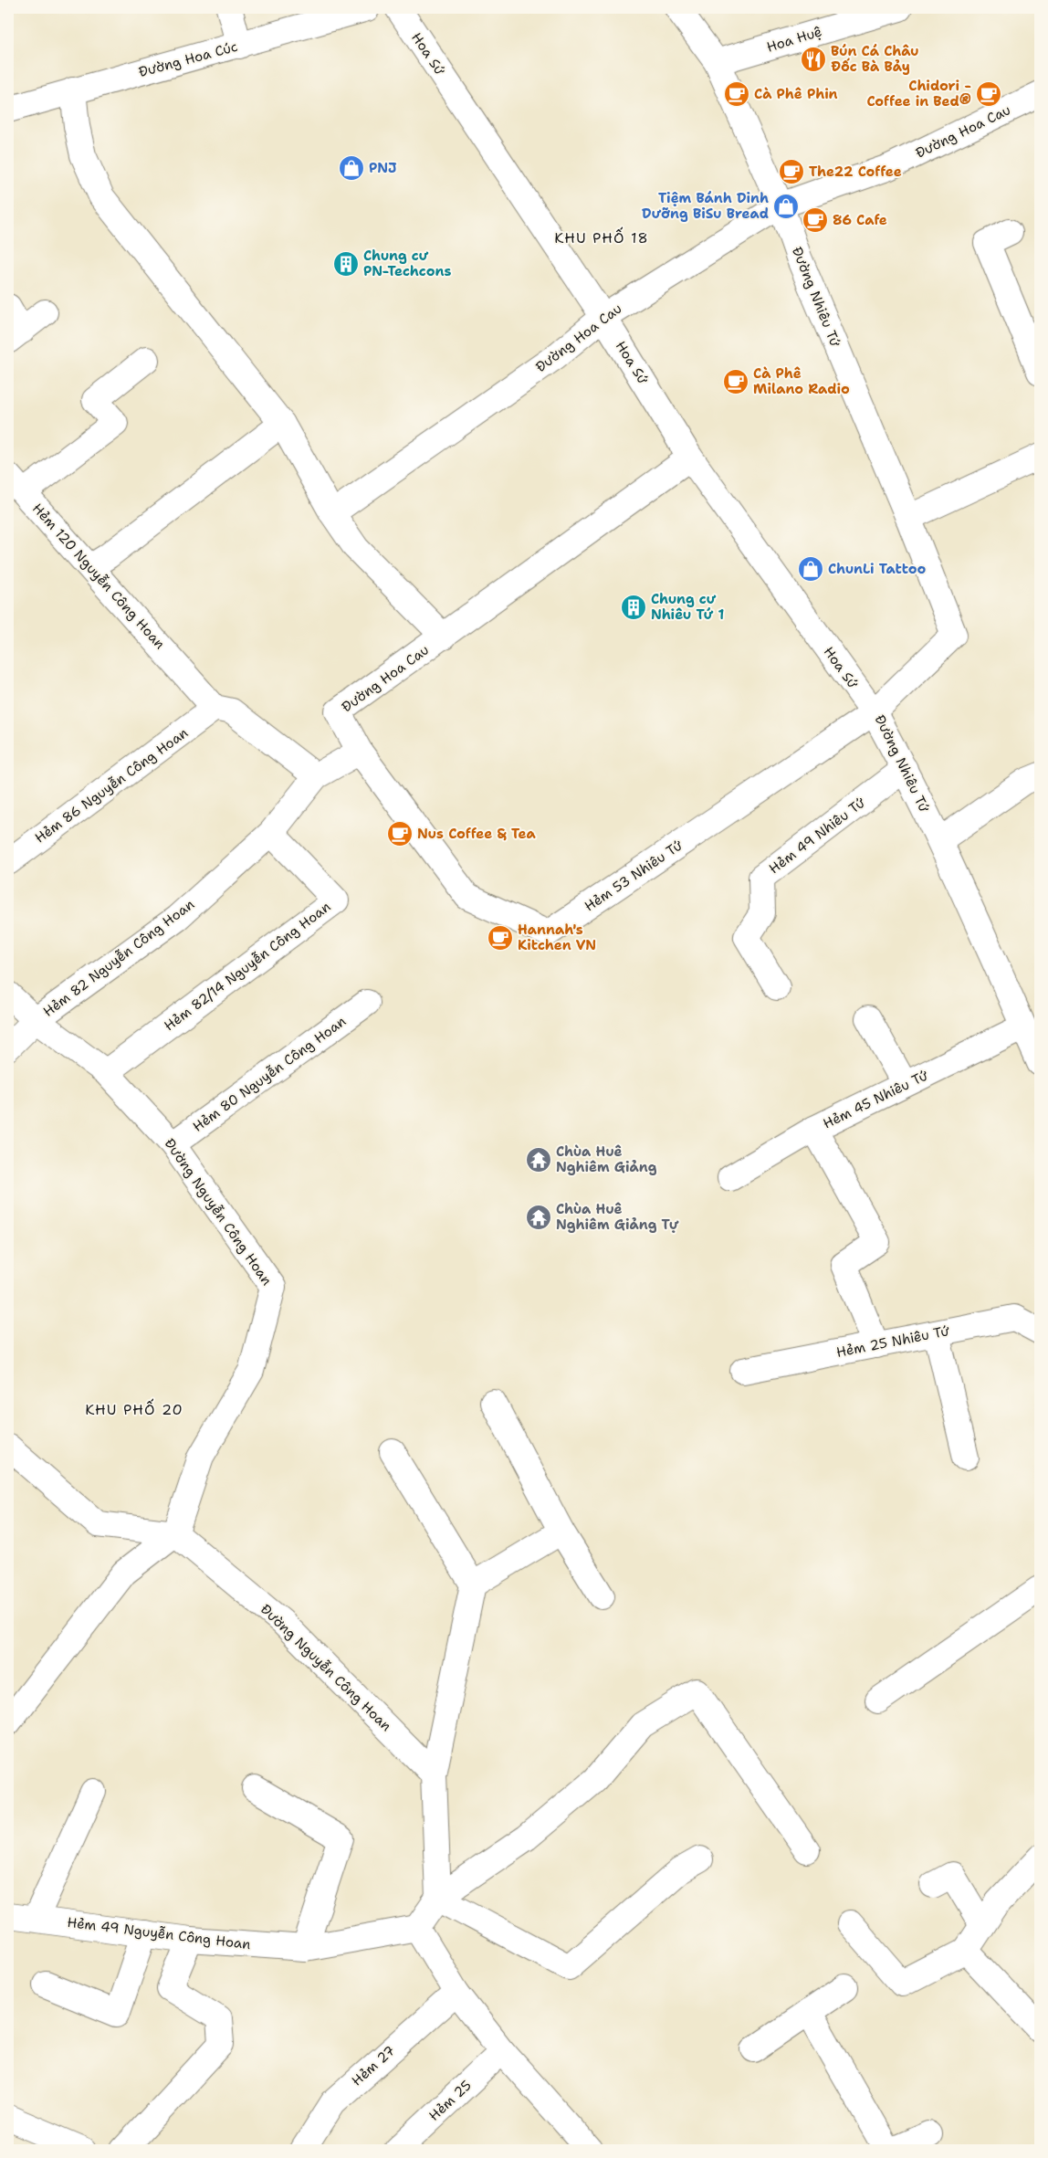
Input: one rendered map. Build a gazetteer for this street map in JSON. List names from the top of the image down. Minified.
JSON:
{"streets":{"street":["Hoa Huệ","Hoa Sứ","Đường Hoa Cúc","Đường Hoa Cau","Đường Nhiêu Tứ","Hẻm 120 Nguyễn Công Hoan","Hẻm 86 Nguyễn Công Hoan","Hẻm 49 Nhiêu Tứ","Hẻm 53 Nhiêu Tứ","Hẻm 82 Nguyễn Công Hoan","Hẻm 82/14 Nguyễn Công Hoan","Hẻm 80 Nguyễn Công Hoan","Hẻm 45 Nhiêu Tứ","Đường Nguyễn Công Hoan","Hẻm 25 Nhiêu Tứ","Hẻm 49 Nguyễn Công Hoan","Hẻm 27","Hẻm 25"]},"crossings":[["Hoa Sứ","Đường Hoa Cau"],["Hoa Sứ","Đường Nhiêu Tứ"],["Hoa Sứ","Hẻm 53 Nhiêu Tứ"],["Đường Hoa Cau","Đường Nhiêu Tứ"],["Đường Hoa Cau","Hẻm 53 Nhiêu Tứ"],["Đường Nhiêu Tứ","Hẻm 49 Nhiêu Tứ"],["Đường Nhiêu Tứ","Hẻm 53 Nhiêu Tứ"],["Đường Nhiêu Tứ","Hẻm 45 Nhiêu Tứ"],["Hẻm 120 Nguyễn Công Hoan","Hẻm 86 Nguyễn Công Hoan"],["Hẻm 82 Nguyễn Công Hoan","Hẻm 82/14 Nguyễn Công Hoan"],["Hẻm 82 Nguyễn Công Hoan","Đường Nguyễn Công Hoan"],["Hẻm 82/14 Nguyễn Công Hoan","Đường Nguyễn Công Hoan"],["Hẻm 80 Nguyễn Công Hoan","Đường Nguyễn Công Hoan"]],"districts":["KHU PHỐ 18","KHU PHỐ 20"],"places":{"restaurant":["Bún Cá Châu Đốc Bà Bảy"],"cafe":["Cà Phê Phin","Chidori - Coffee in Bed®","The22 Coffee","86 Cafe","Cà Phê Milano Radio","Nus Coffee & Tea","Hannah's Kitchen VN"],"shop":["PNJ","Tiệm Bánh Dinh Dưỡng BiSu Bread","ChunLi Tattoo"],"building":["Chung cư PN-Techcons","Chung cư Nhiêu Tứ 1"],"temple":["Chùa Huê Nghiêm Giảng","Chùa Huê Nghiêm Giảng Tự"]}}
